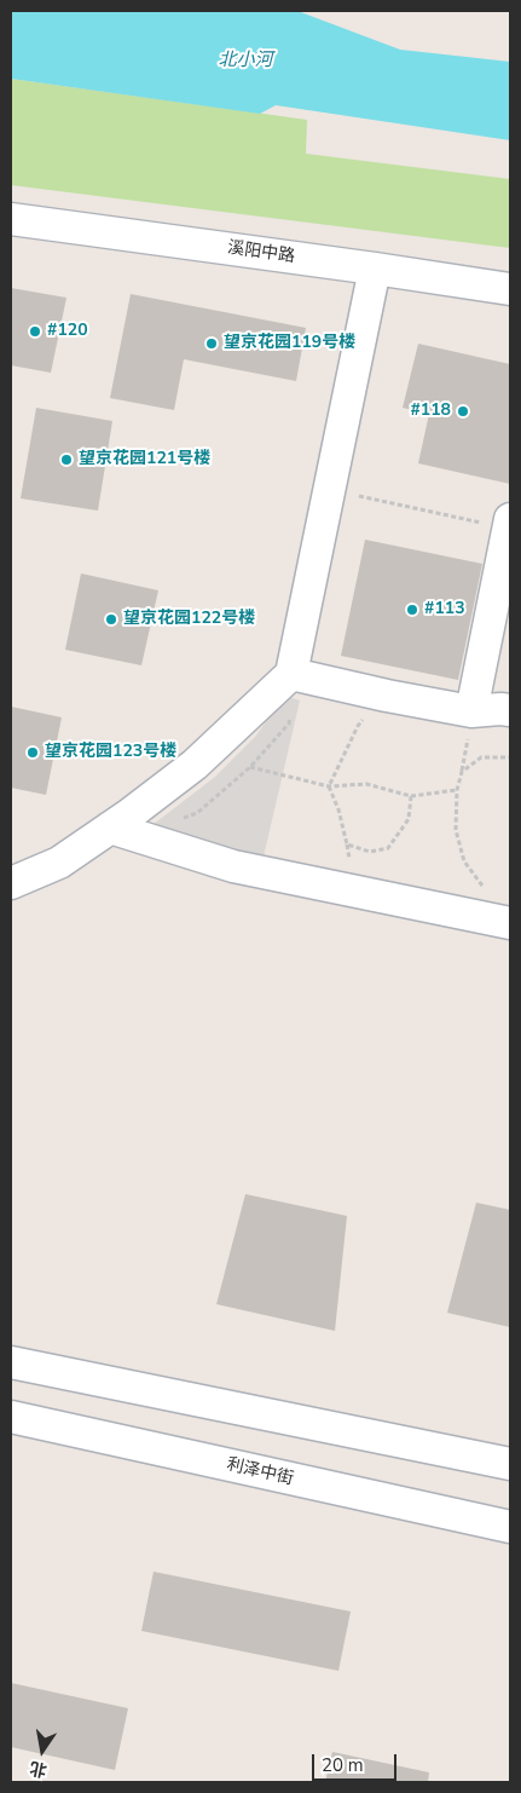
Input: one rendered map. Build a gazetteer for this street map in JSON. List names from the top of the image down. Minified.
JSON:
{"streets":{"street":["溪阳中路","利泽中街"]},"water":["北小河"],"places":["#120","望京花园119号楼","#118","望京花园121号楼","#113","望京花园122号楼","望京花园123号楼"],"scale_bar":"20 m","north":"bottom"}
